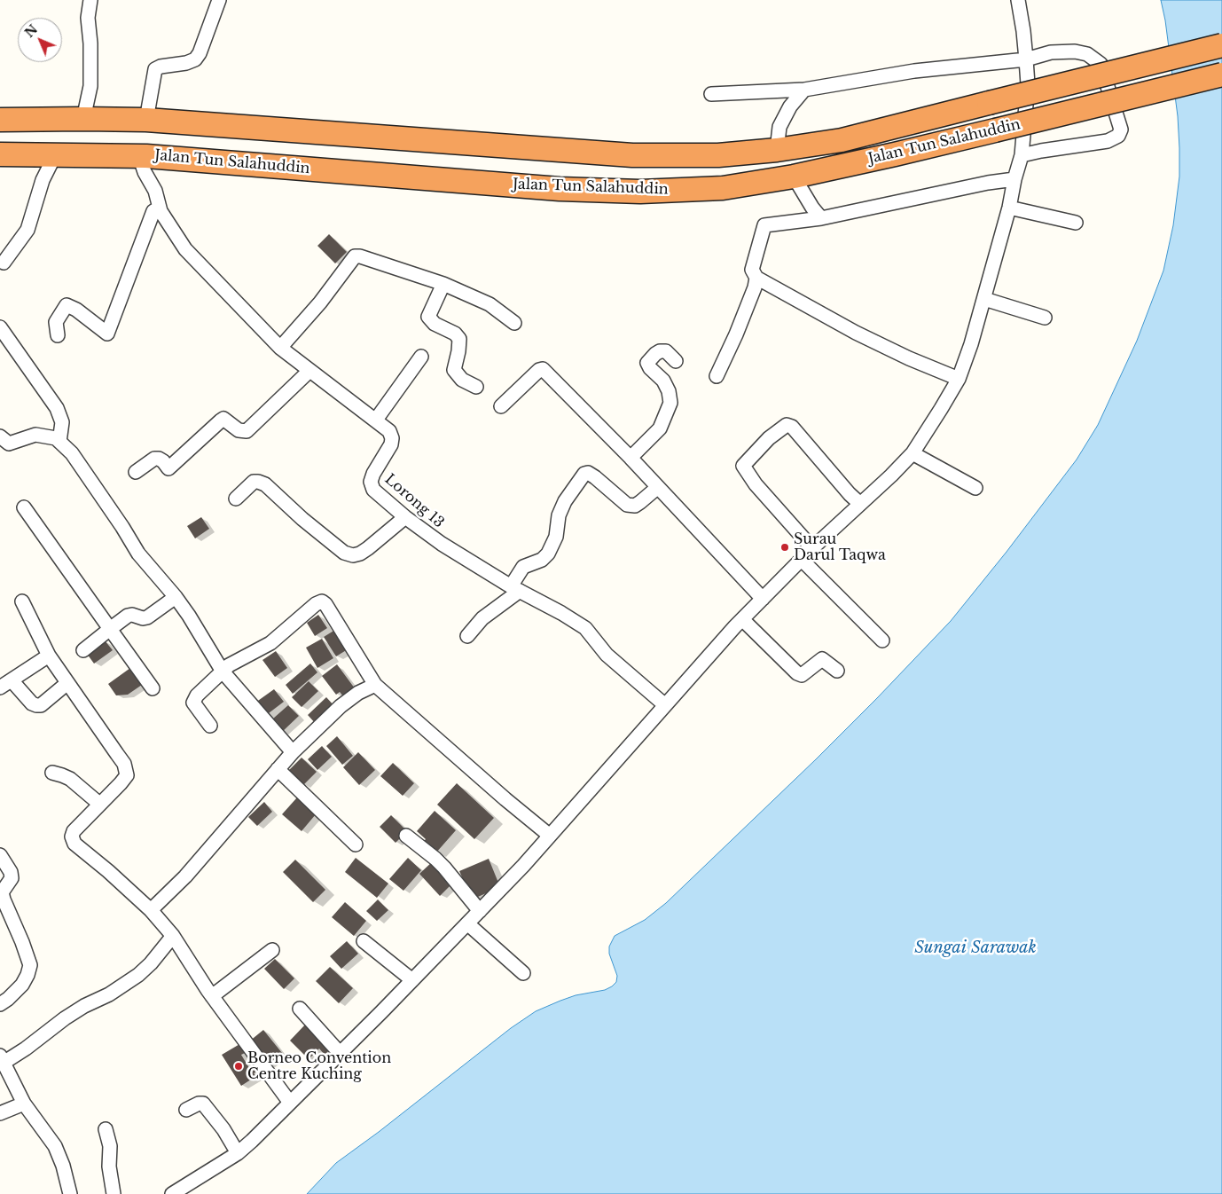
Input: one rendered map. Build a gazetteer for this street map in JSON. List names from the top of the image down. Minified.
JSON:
{"streets":{"highway":["Jalan Tun Salahuddin"],"street":["Lorong 13"]},"crossings":[["Jalan Tun Salahuddin","Lorong 13"]],"water":["Sungai Sarawak"],"places":["Surau Darul Taqwa","Borneo Convention Centre Kuching"],"north":"top left"}
